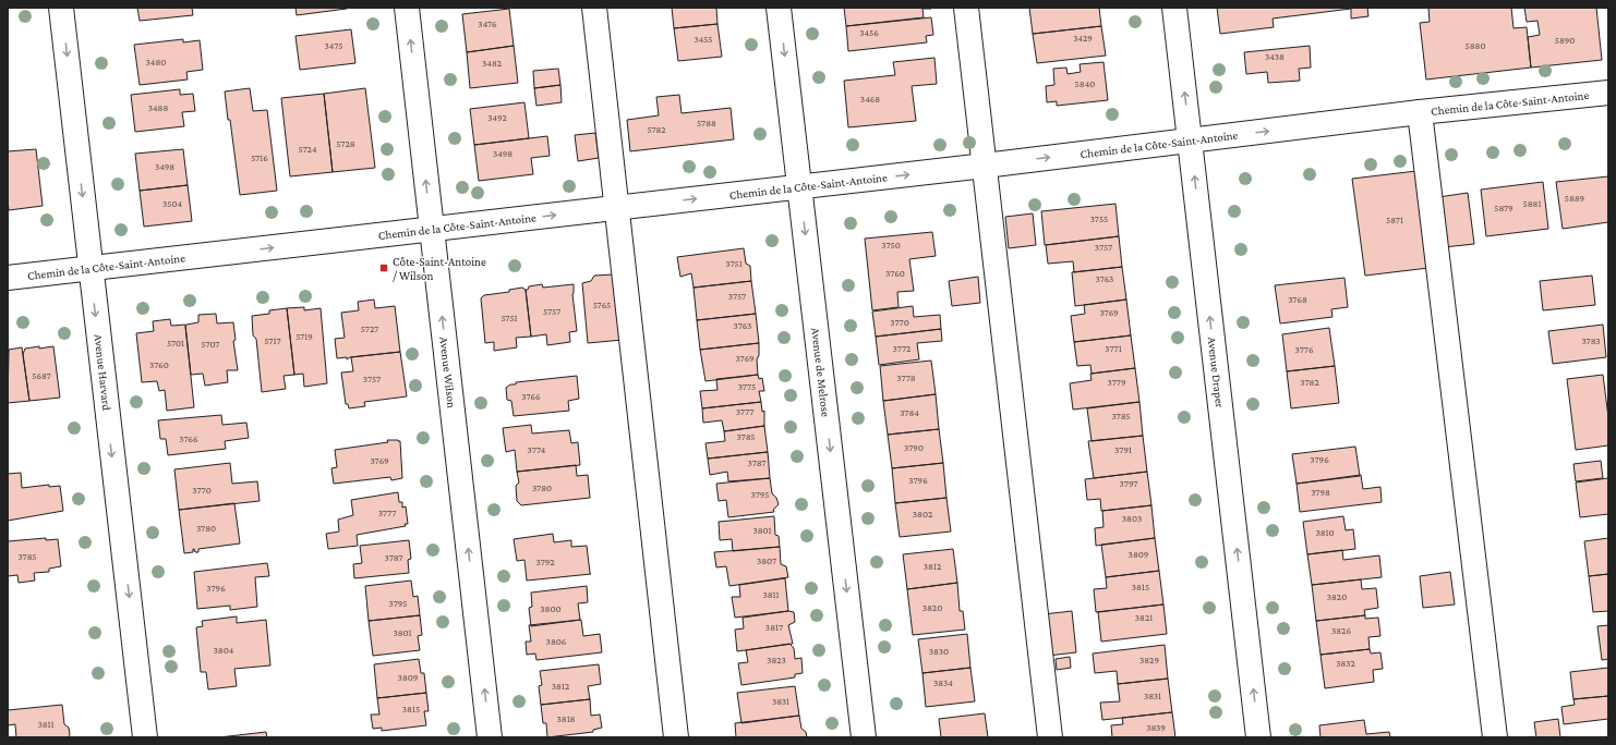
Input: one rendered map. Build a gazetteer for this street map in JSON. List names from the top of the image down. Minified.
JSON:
{"streets":{"street":["Chemin de la Côte-Saint-Antoine","Avenue Harvard","Avenue Wilson","Avenue de Melrose","Avenue Draper"]},"crossings":[["Chemin de la Côte-Saint-Antoine","Avenue Harvard"],["Chemin de la Côte-Saint-Antoine","Avenue Wilson"],["Chemin de la Côte-Saint-Antoine","Avenue de Melrose"],["Chemin de la Côte-Saint-Antoine","Avenue Draper"]],"one_way":["Chemin de la Côte-Saint-Antoine","Avenue Harvard"],"places":{"transit":["Côte-Saint-Antoine / Wilson"]},"house_numbers":["3476","3456","3429","3455","5890","3475","5880","3438","3480","3482","5840","3468","3488","3492","5788","5782","5728","5724","3498","5716","3498","5889","3504","5881","5879","3755","5871","3750","3757","3751","3760","3763","3757","3768","5765","5757","3769","5751","3770","3763","5727","5719","5717","3783","5701","5707","3772","3771","3776","3769","3760","5687","3778","3757","3779","3782","3775","3766","3777","3784","3785","3785","3766","3790","3774","3791","3796","3769","3787","3796","3797","3780","3770","3798","3795","3777","3802","3803","3780","3801","3810","3809","3785","3787","3807","3792","3812","3815","3796","3811","3820","3795","3820","3800","3821","3817","3826","3801","3806","3804","3830","3823","3829","3832","3809","3834","3812","3831","3831","3815","3818","3811","3839"]}
